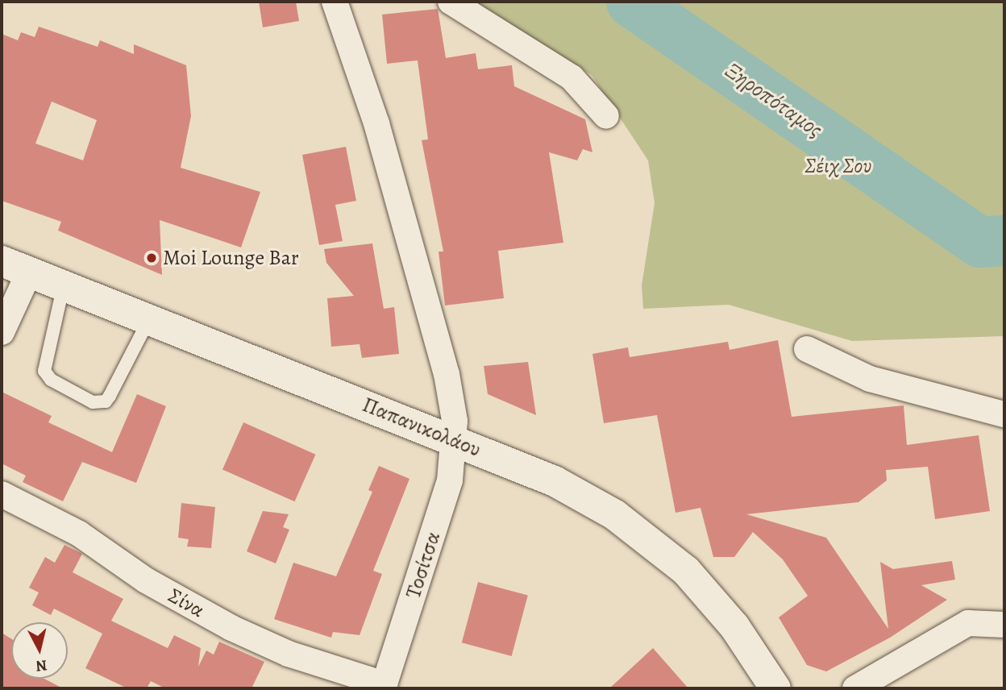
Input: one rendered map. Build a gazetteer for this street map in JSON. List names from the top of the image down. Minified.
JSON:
{"streets":{"main road":["Παπανικολάου"],"street":["Τοσίτσα","Σίνα"]},"crossings":[["Παπανικολάου","Τοσίτσα"],["Τοσίτσα","Σίνα"]],"water":["Ξηροπόταμος"],"parks":["Σέιχ Σου"],"places":["Moi Lounge Bar"],"north":"bottom"}
